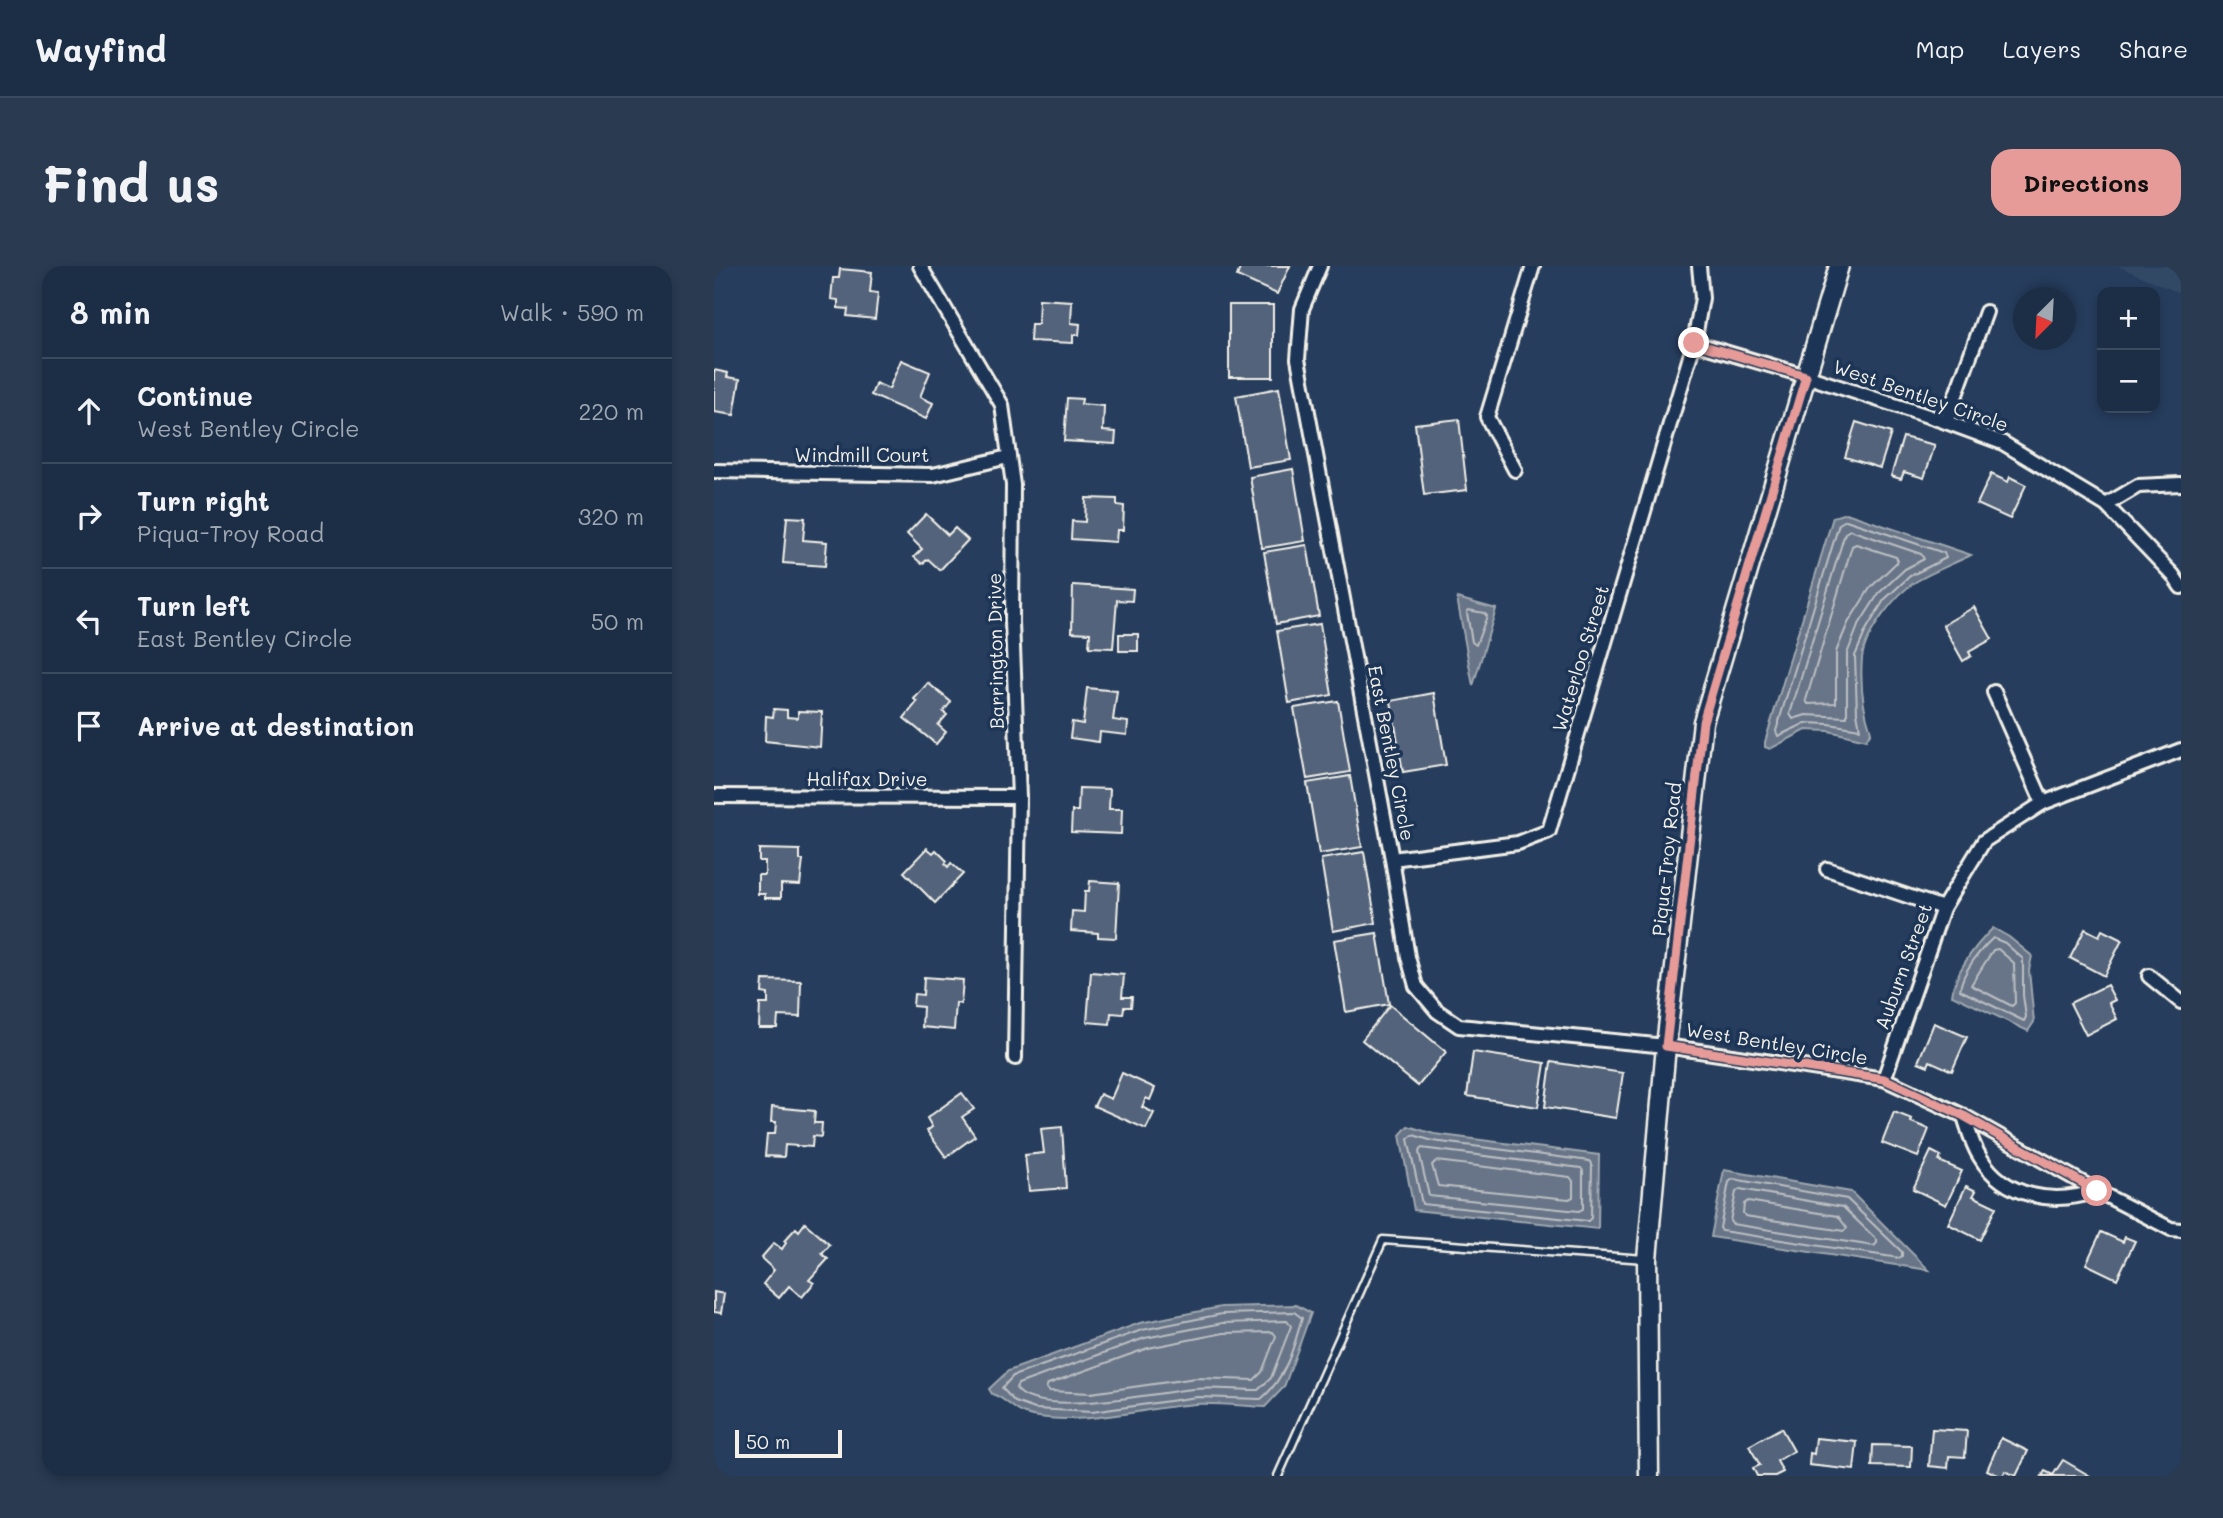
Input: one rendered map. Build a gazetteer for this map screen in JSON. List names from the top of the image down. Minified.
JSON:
{"streets":{"street":["West Bentley Circle","Windmill Court","Barrington Drive","Waterloo Street","East Bentley Circle","Halifax Drive","Piqua-Troy Road","Auburn Street"]},"crossings":[["West Bentley Circle","East Bentley Circle"],["West Bentley Circle","Piqua-Troy Road"],["West Bentley Circle","Auburn Street"],["Windmill Court","Barrington Drive"],["Barrington Drive","Halifax Drive"],["Waterloo Street","East Bentley Circle"],["East Bentley Circle","Piqua-Troy Road"]],"scale_bar":"50 m","north":"bottom left","page":{"header":"Wayfind","nav":["Map","Layers","Share"],"buttons":"Directions","title":"Find us","heading":["8 min","Walk · 590 m"],"map_buttons":["+","−"],"list":[["Continue","West Bentley Circle","220 m"],["Turn right","Piqua-Troy Road","320 m"],["Turn left","East Bentley Circle","50 m"],"Arrive at destination"],"scale":"50 m"}}
